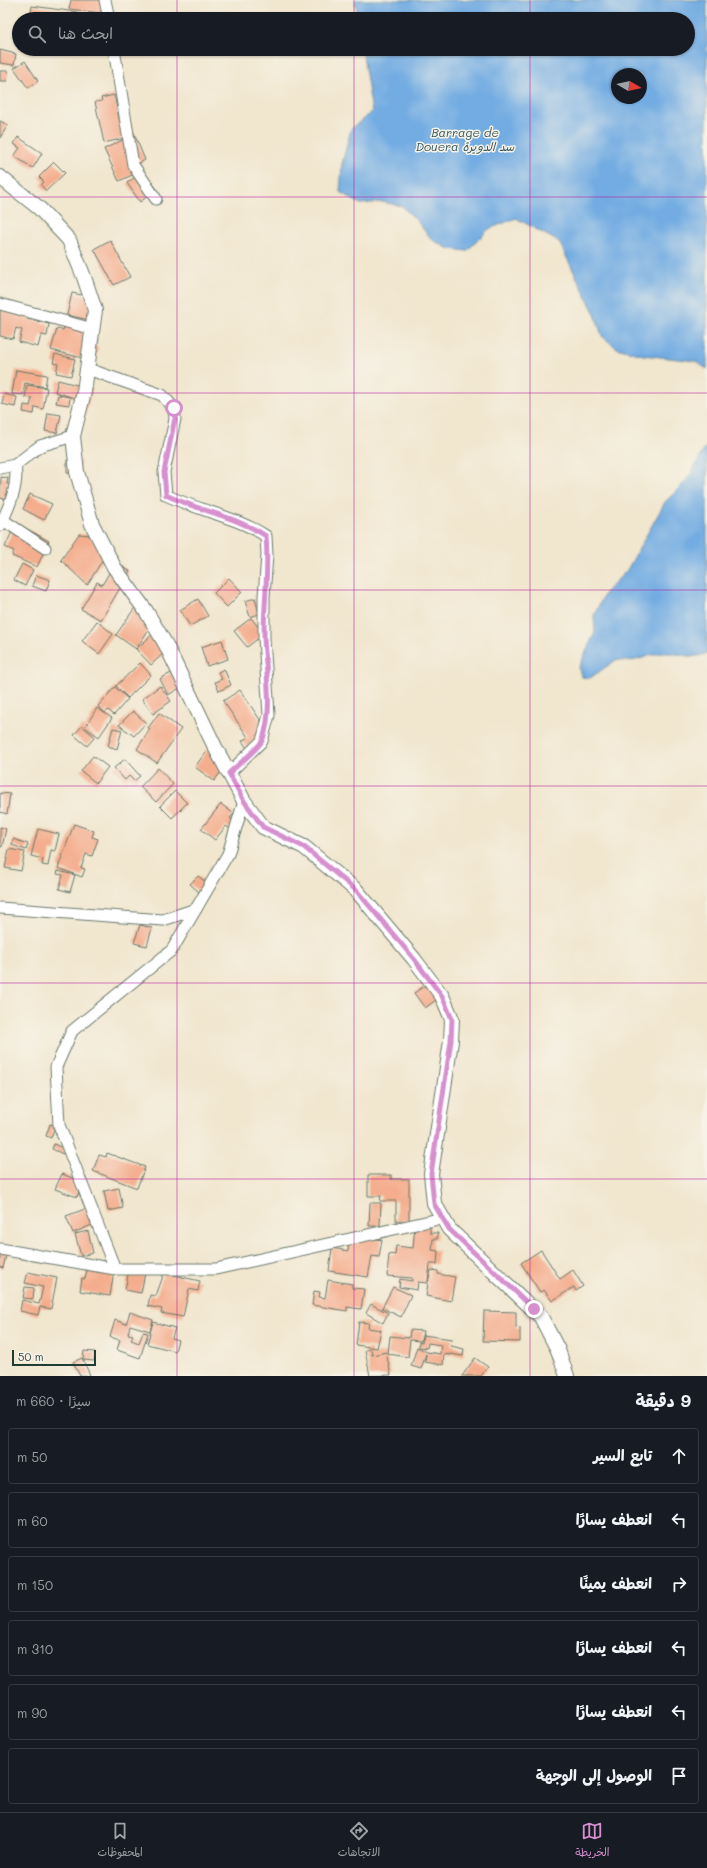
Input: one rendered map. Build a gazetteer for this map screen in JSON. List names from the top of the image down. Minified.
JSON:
{"water":["Barrage de Douera سد الدويرة"],"scale_bar":"50 m","north":"right","page":{"search":"ابحث هنا","scale":"50 m","heading":["9 دقيقة","سيرًا · 660 m"],"list":[["تابع السير","50 m"],["انعطف يسارًا","60 m"],["انعطف يمينًا","150 m"],["انعطف يسارًا","310 m"],["انعطف يسارًا","90 m"],"الوصول إلى الوجهة"],"nav":["الخريطة","الاتجاهات","المحفوظات"]}}
